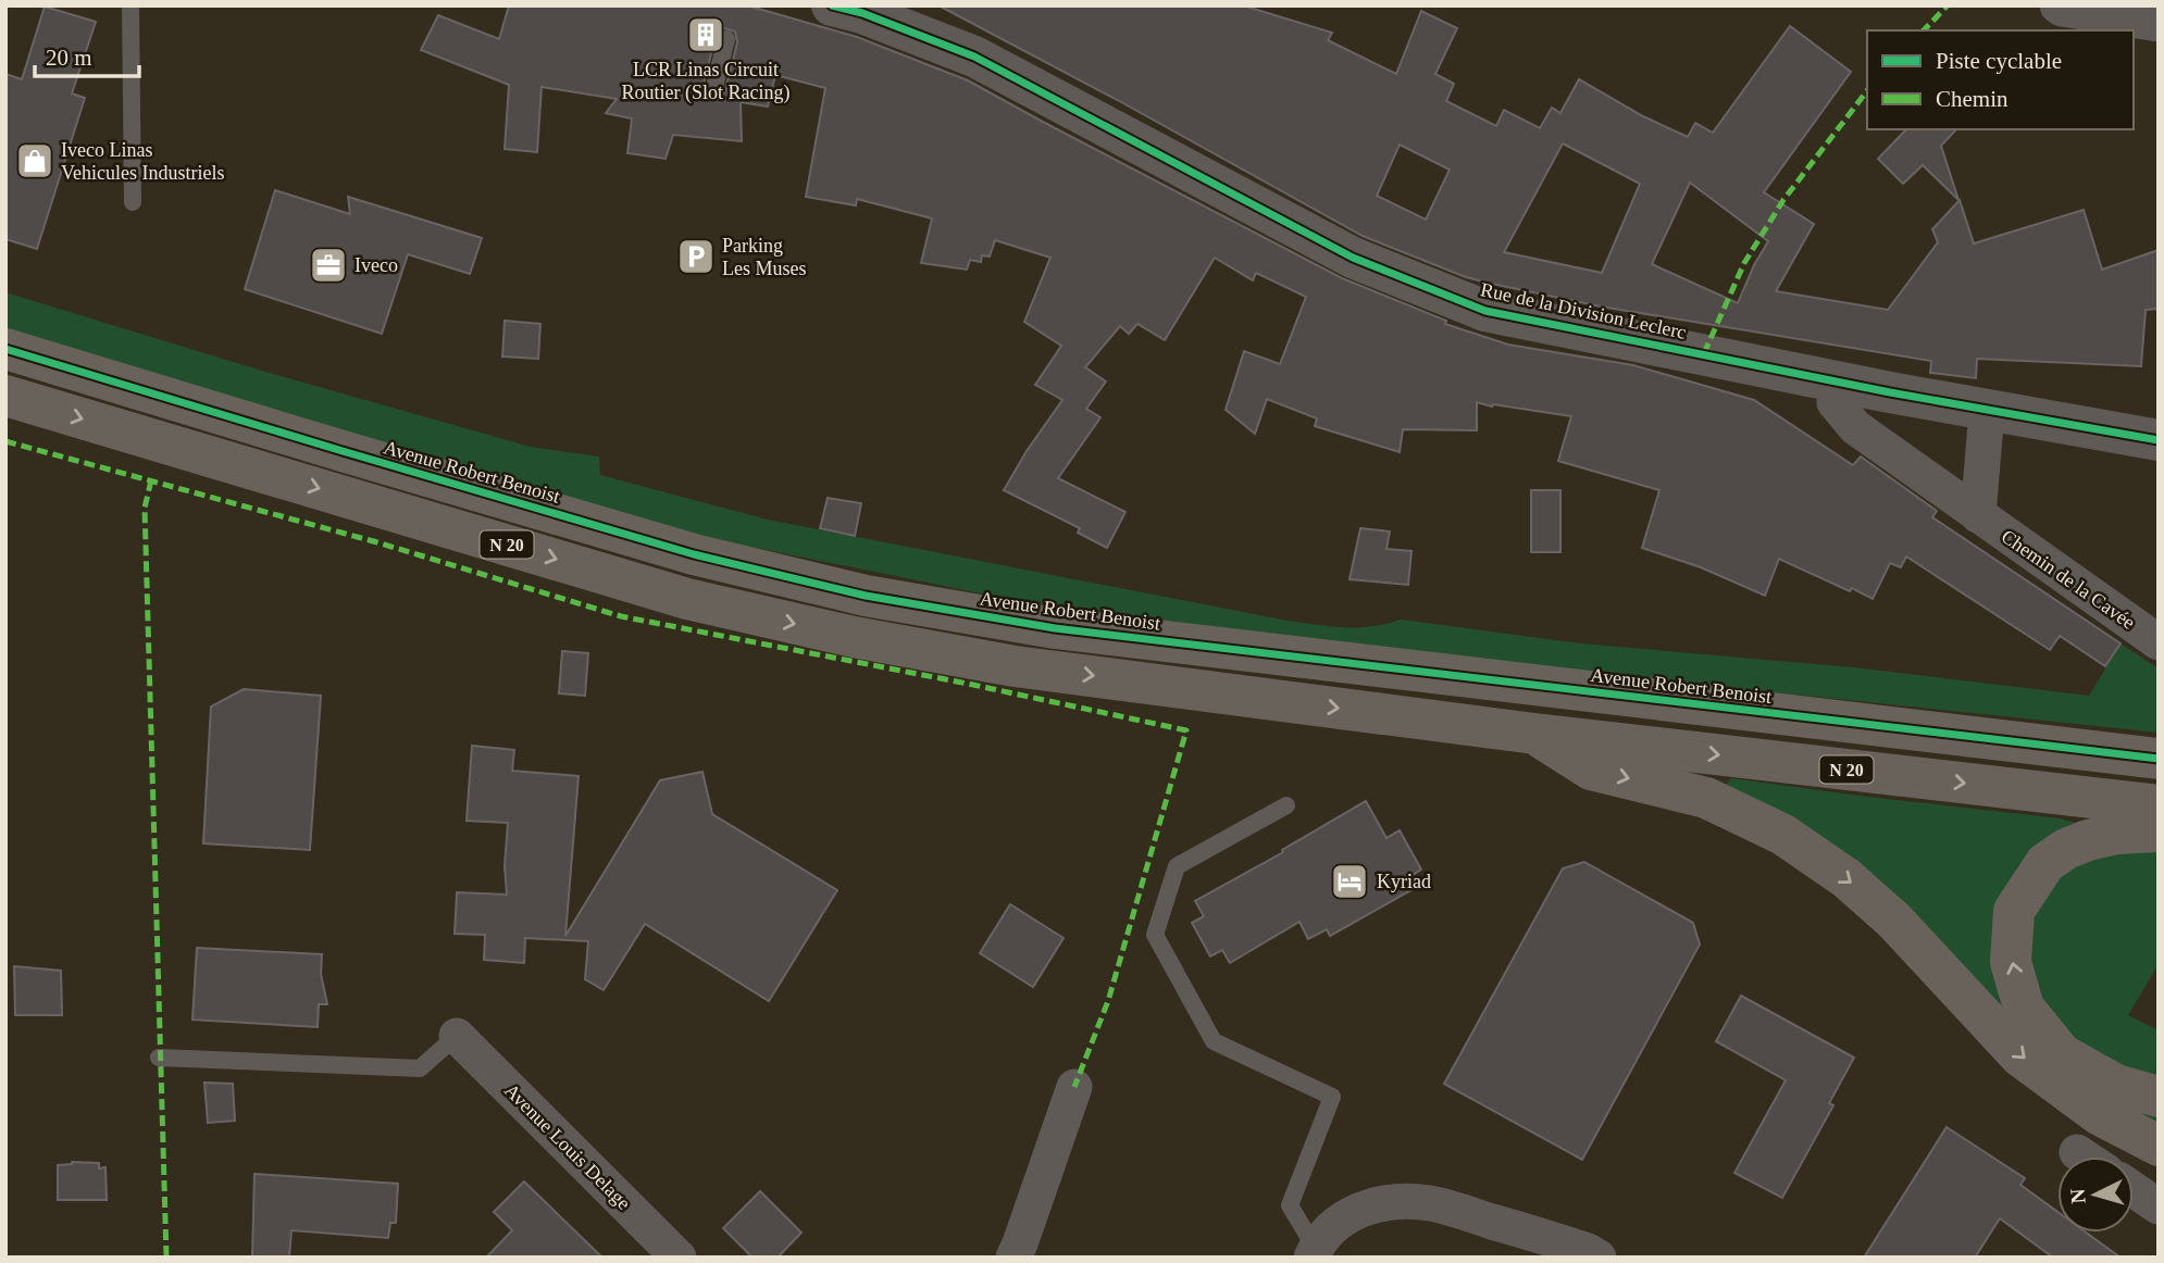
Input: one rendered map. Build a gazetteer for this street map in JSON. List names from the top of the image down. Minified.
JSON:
{"streets":{"main road":["Avenue Robert Benoist","N 20"],"street":["Rue de la Division Leclerc","Chemin de la Cavée","Avenue Louis Delage"]},"crossings":[["Rue de la Division Leclerc","Chemin de la Cavée"]],"places":{"building":["LCR Linas Circuit Routier (Slot Racing)"],"shop":["Iveco Linas Vehicules Industriels"],"parking":["Parking Les Muses"],"office":["Iveco"],"hotel":["Kyriad"]},"legend":["Piste cyclable","Chemin"],"scale_bar":"20 m","north":"left"}
